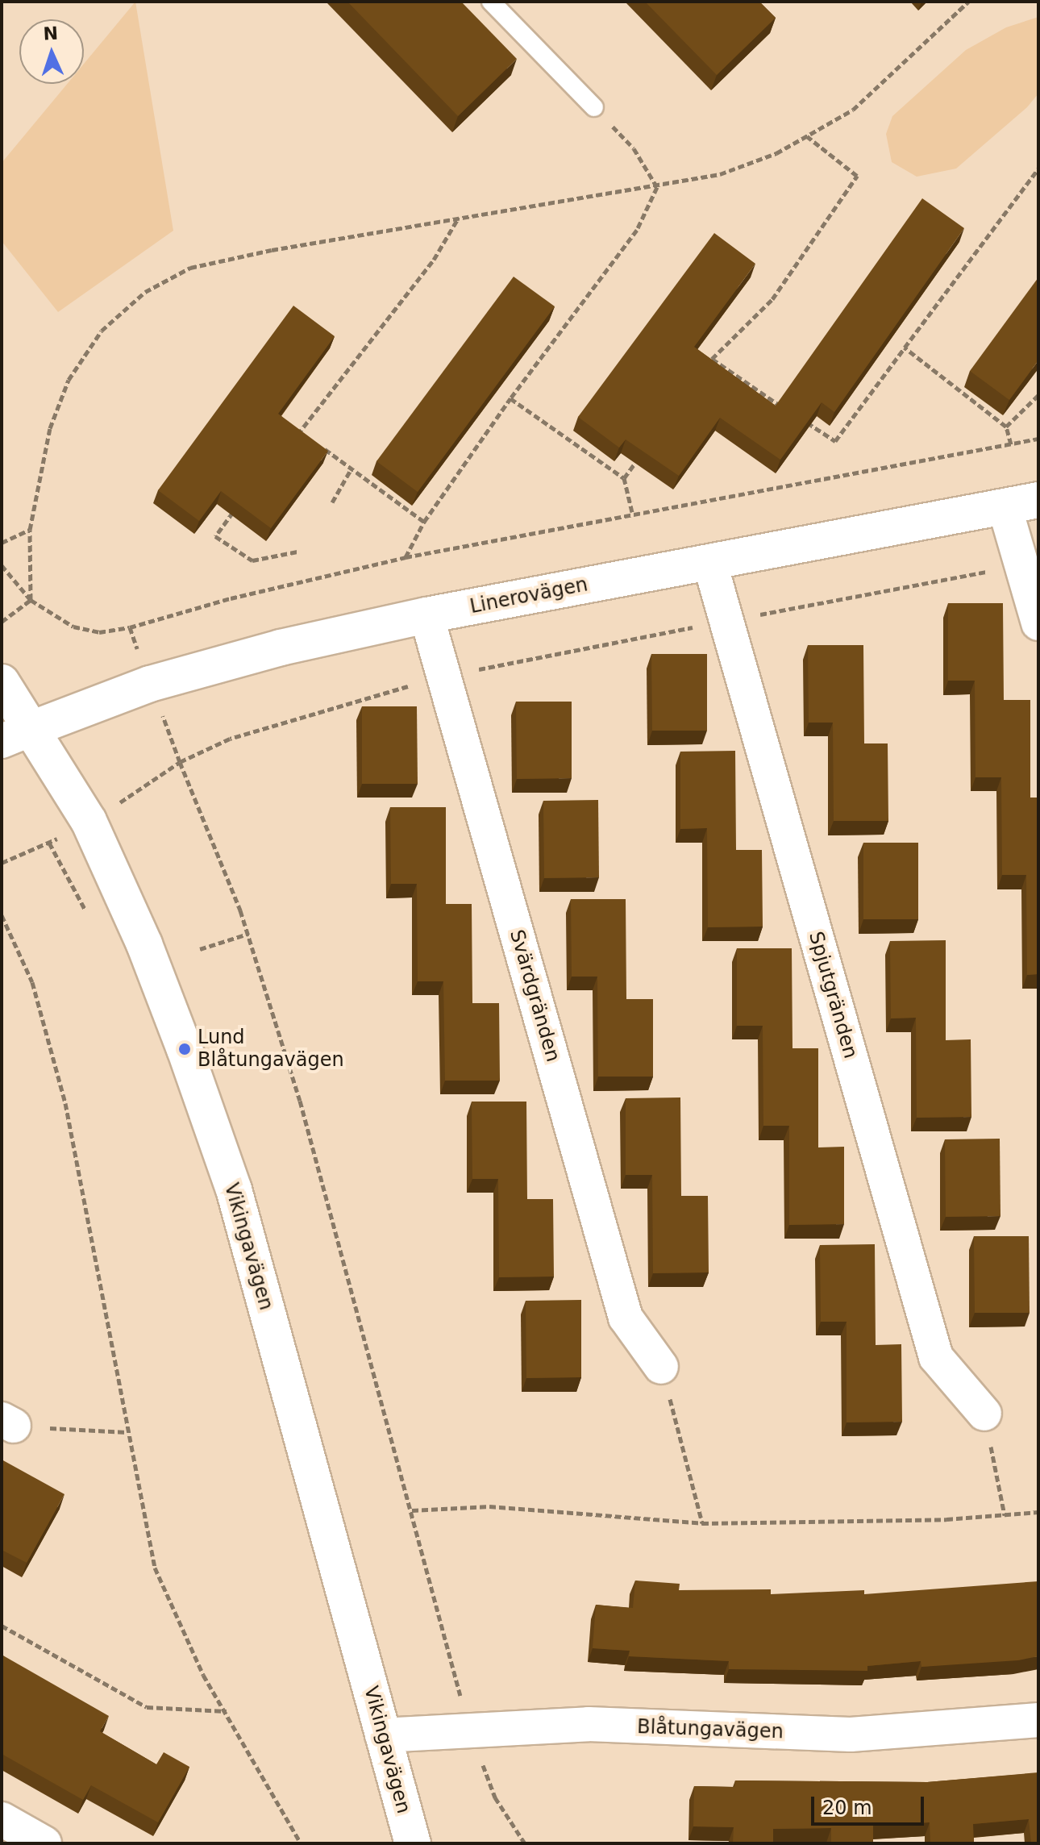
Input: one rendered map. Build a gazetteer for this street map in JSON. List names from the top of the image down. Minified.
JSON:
{"streets":{"street":["Linerovägen","Spjutgränden","Svärdgränden","Vikingavägen","Blåtungavägen"]},"crossings":[["Linerovägen","Spjutgränden"],["Linerovägen","Svärdgränden"],["Linerovägen","Vikingavägen"],["Vikingavägen","Blåtungavägen"]],"places":["Lund Blåtungavägen"],"scale_bar":"20 m","north":"top"}
